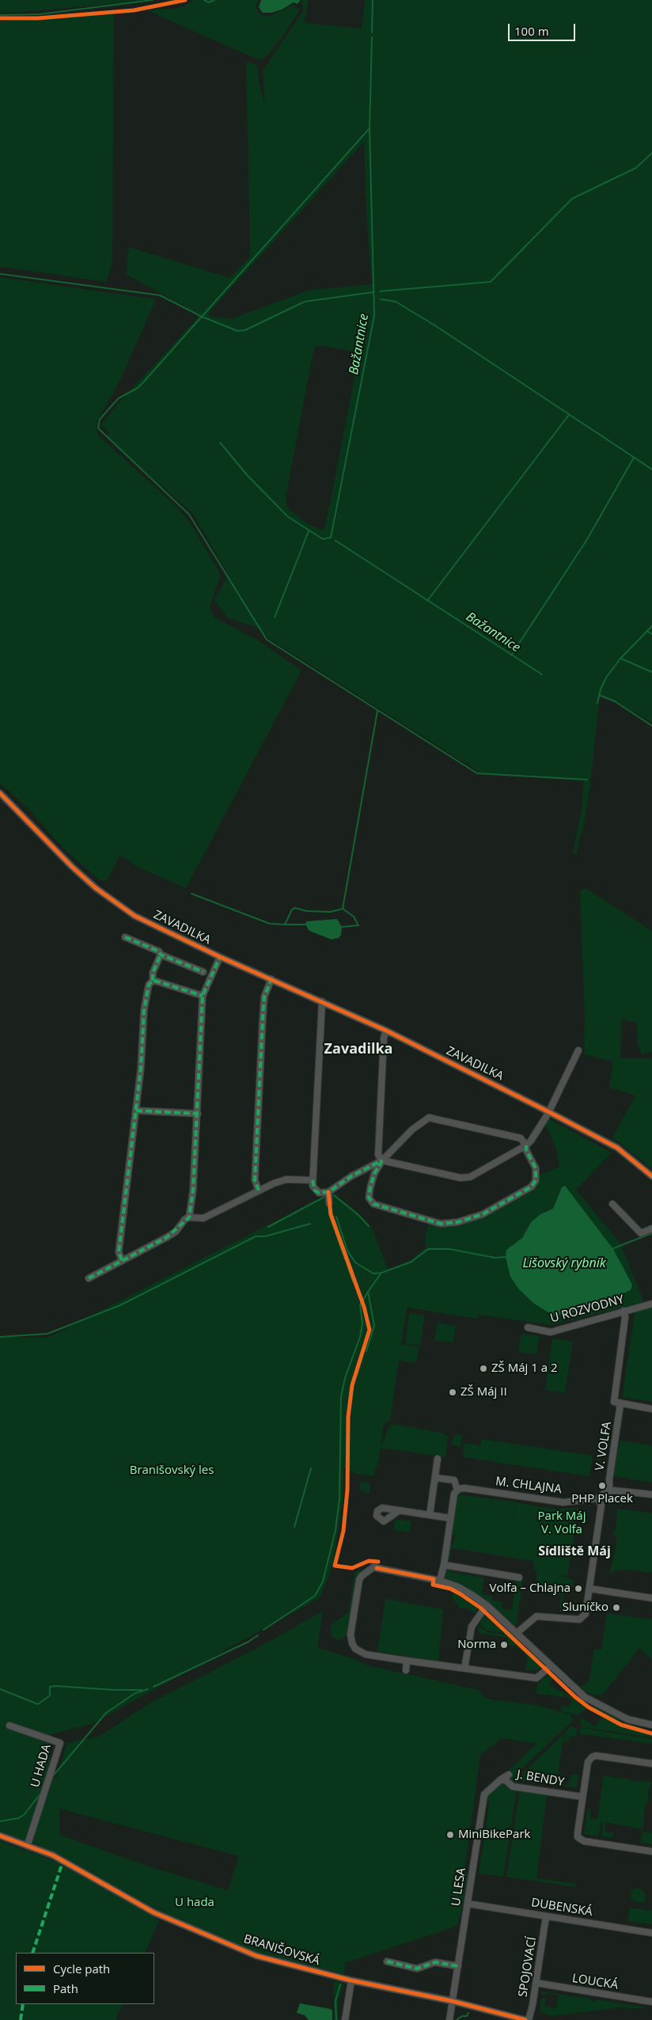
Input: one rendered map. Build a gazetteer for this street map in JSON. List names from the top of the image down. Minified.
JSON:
{"streets":{"street":["ZAVADILKA","U ROZVODNY","V. VOLFA","M. CHLAJNA","U HADA","J. BENDY","U LESA","DUBENSKÁ","BRANIŠOVSKÁ","SPOJOVACÍ","LOUCKÁ"]},"crossings":[["U HADA","BRANIŠOVSKÁ"],["J. BENDY","U LESA"],["U LESA","DUBENSKÁ"],["U LESA","BRANIŠOVSKÁ"],["DUBENSKÁ","SPOJOVACÍ"],["SPOJOVACÍ","LOUCKÁ"]],"districts":["Zavadilka","Sídliště Máj"],"water":["Bažantnice","Lišovský rybník"],"parks":["Branišovský les","Park Máj V. Volfa","U hada"],"places":["ZŠ Máj 1 a 2","ZŠ Máj II","PHP Placek","Volfa – Chlajna","Sluníčko","Norma","MiniBikePark"],"legend":["Cycle path","Path"],"scale_bar":"100 m"}
